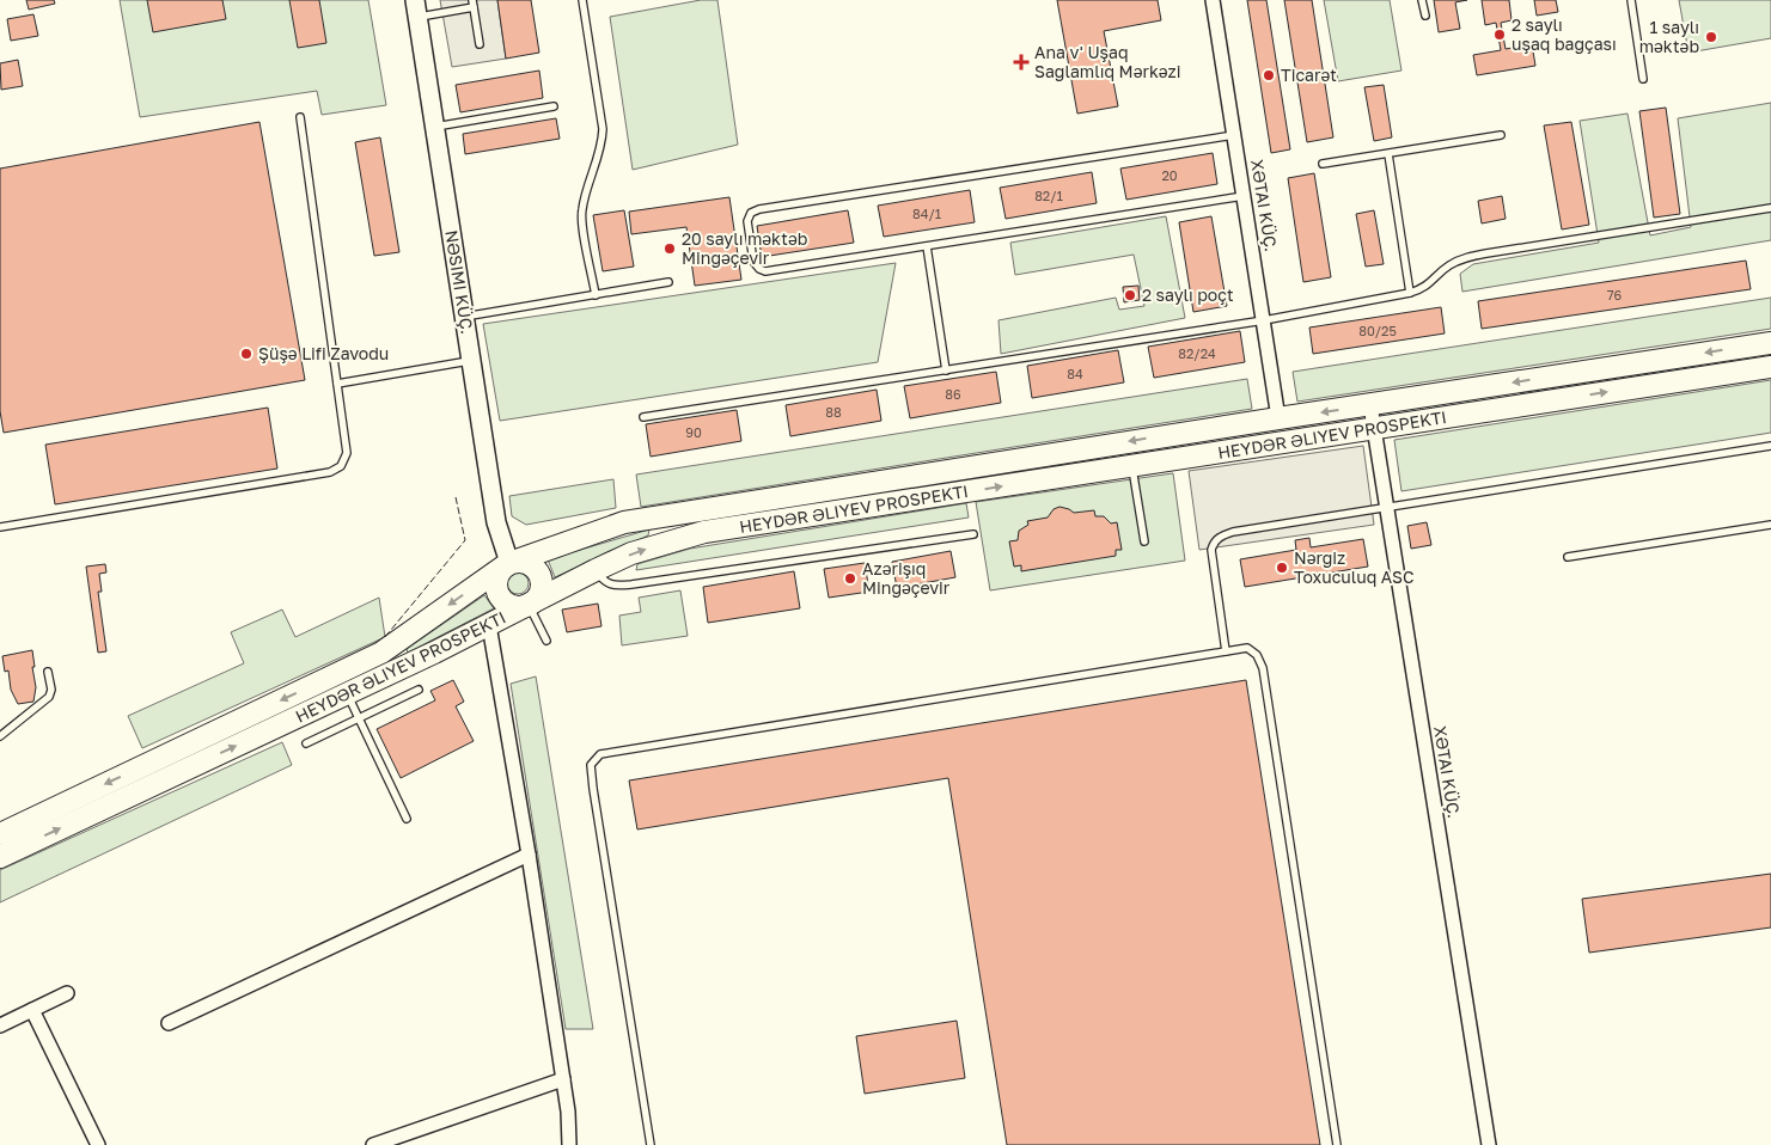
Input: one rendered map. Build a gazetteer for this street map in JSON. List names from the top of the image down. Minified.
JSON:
{"streets":{"main road":["HEYDƏR ƏLIYEV PROSPEKTI"],"street":["XƏTAI KÜÇ.","NƏSIMI KÜÇ."]},"crossings":[["XƏTAI KÜÇ.","HEYDƏR ƏLIYEV PROSPEKTI"],["NƏSIMI KÜÇ.","HEYDƏR ƏLIYEV PROSPEKTI"]],"places":{"other":["2 saylı uşaq bağçası","1 saylı məktəb","Ticarət","20 saylı məktəb Mingəçevir","2 saylı poçt","Şüşə Lifi Zavodu","Nərgiz Toxuculuq ASC","Azərişıq Mingəçevir"],"health":["Ana v' Uşaq Sağlamlıq Mərkəzi"]},"house_numbers":["20","82/1","84/1","76","80/25","82/24","84","86","88","90"]}
